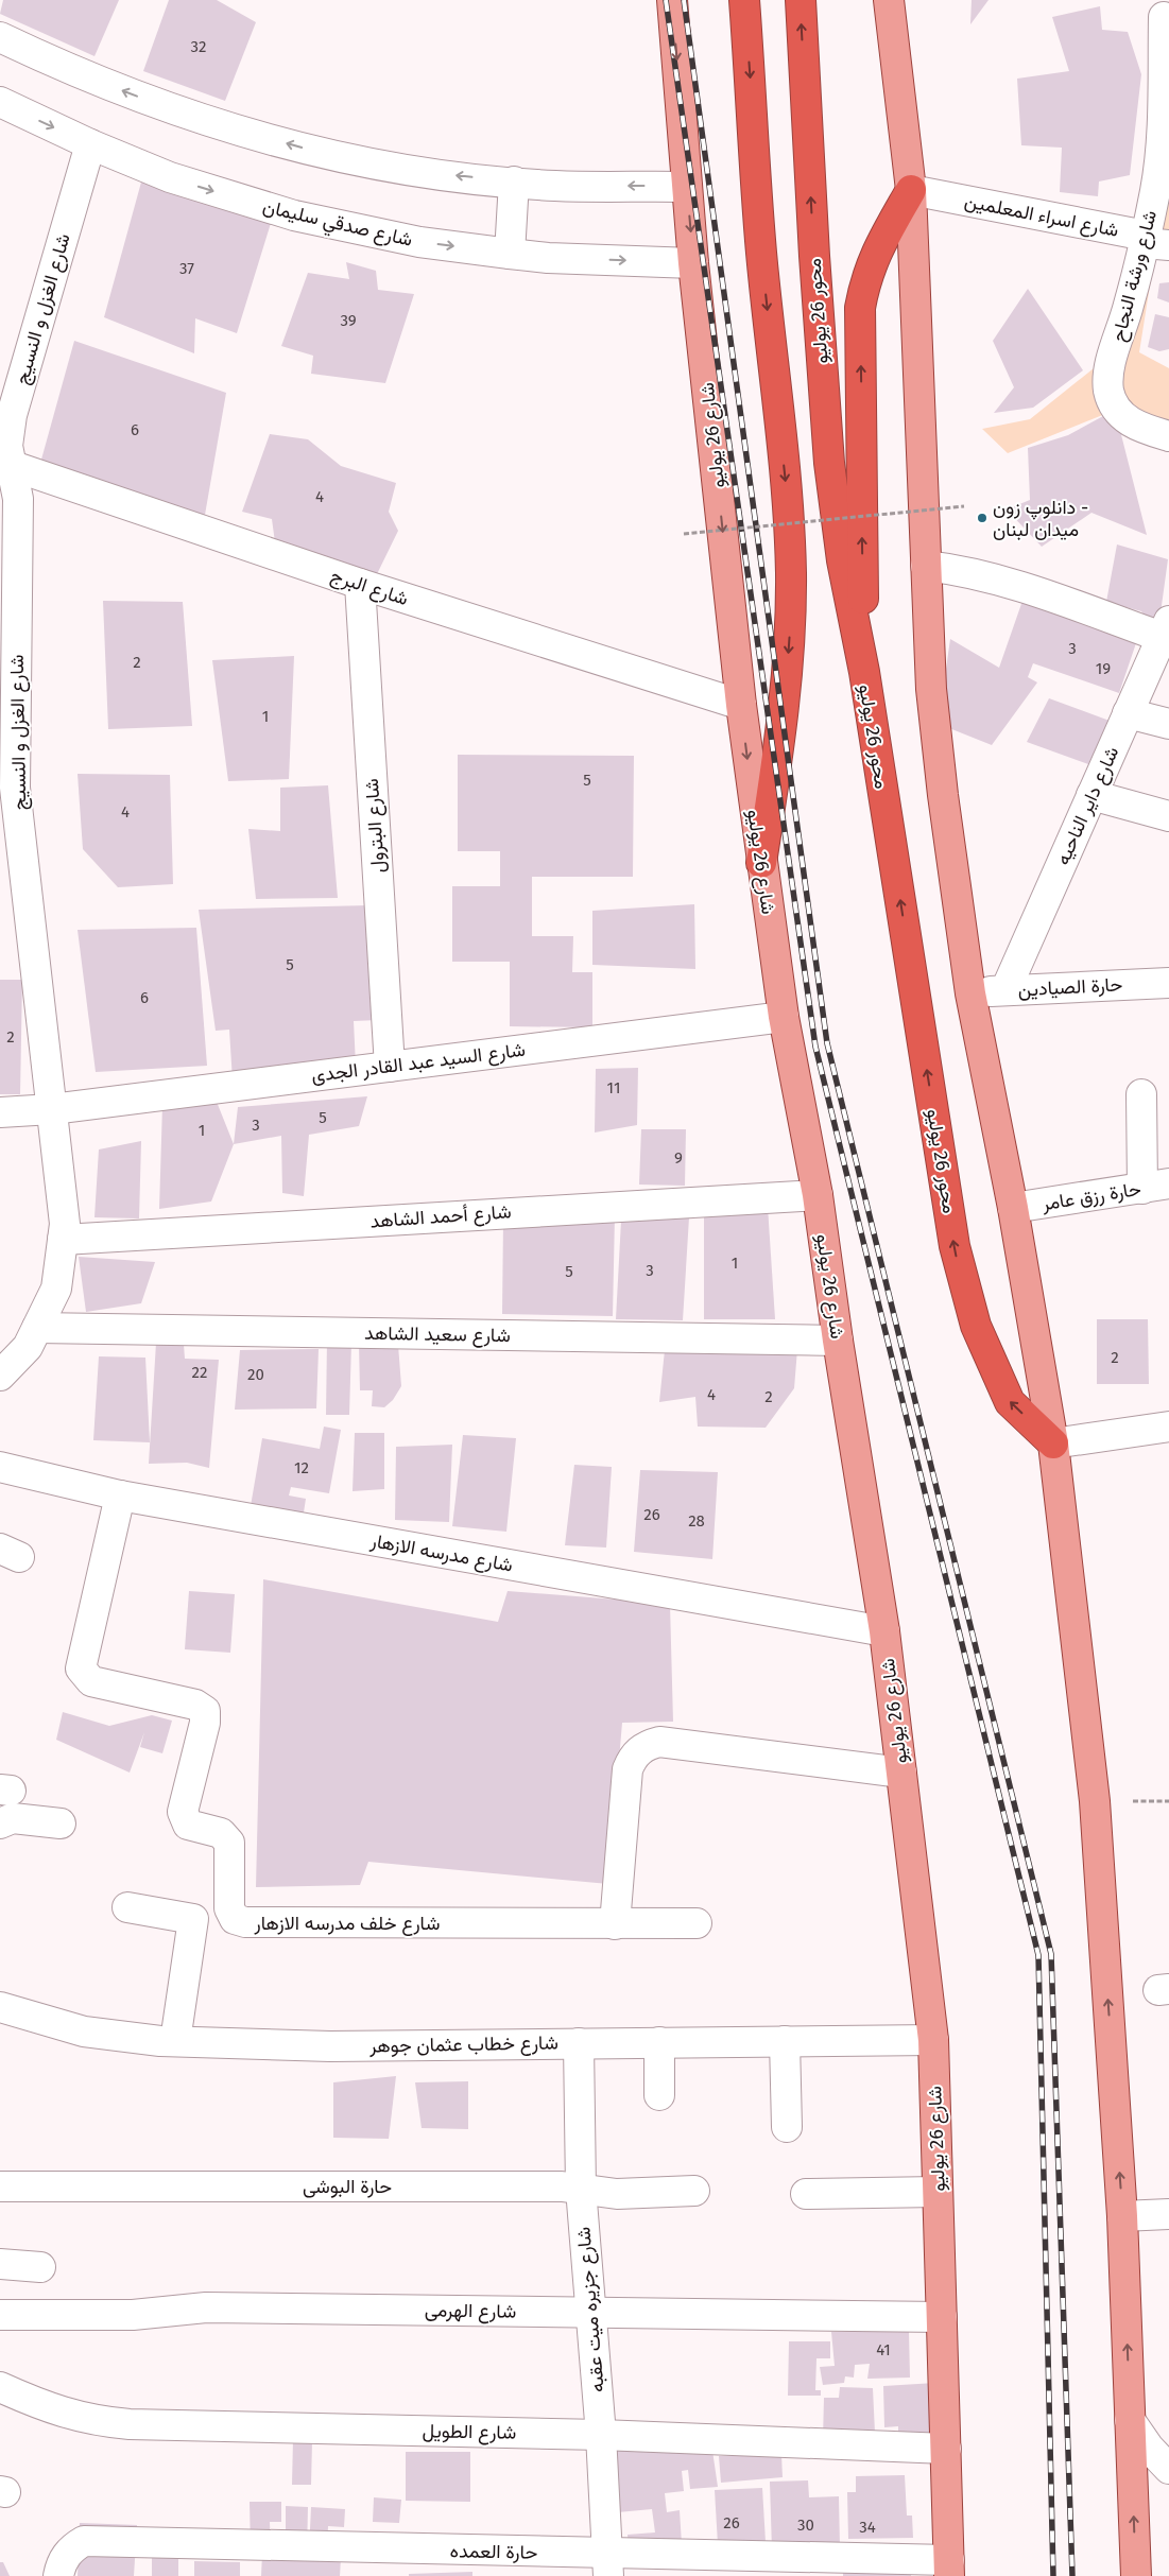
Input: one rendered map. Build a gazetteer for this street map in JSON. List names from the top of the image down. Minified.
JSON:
{"streets":{"highway":["محور 26 يوليو"],"main road":["شارع 26 يوليو"],"street":["شارع اسراء المعلمين","شارع صدقي سليمان","شارع ورشة النجاح","شارع الغزل و النسيج","شارع البرج","شارع داير الناحيه","شارع البترول","حارة الصيادين","شارع السيد عبد القادر الجدى","حارة رزق عامر","شارع أحمد الشاهد","شارع سعيد الشاهد","شارع مدرسه الازهار","شارع خلف مدرسه الازهار","شارع خطاب عثمان جوهر","حارة البوشى","شارع جزيره ميت عقبه","شارع الهرمى","شارع الطويل","حارة العمده"]},"crossings":[["شارع اسراء المعلمين","شارع ورشة النجاح"],["شارع صدقي سليمان","شارع الغزل و النسيج"],["شارع صدقي سليمان","شارع 26 يوليو"],["شارع الغزل و النسيج","شارع البرج"],["شارع الغزل و النسيج","شارع السيد عبد القادر الجدى"],["شارع الغزل و النسيج","شارع أحمد الشاهد"],["شارع الغزل و النسيج","شارع سعيد الشاهد"],["شارع 26 يوليو","شارع البرج"],["شارع 26 يوليو","شارع السيد عبد القادر الجدى"],["شارع 26 يوليو","شارع أحمد الشاهد"],["شارع 26 يوليو","شارع سعيد الشاهد"],["شارع 26 يوليو","شارع مدرسه الازهار"],["شارع 26 يوليو","شارع خطاب عثمان جوهر"],["شارع 26 يوليو","شارع الهرمى"],["شارع 26 يوليو","شارع الطويل"],["شارع 26 يوليو","حارة العمده"],["شارع البرج","شارع البترول"],["شارع داير الناحيه","حارة الصيادين"],["شارع البترول","شارع السيد عبد القادر الجدى"],["شارع مدرسه الازهار","شارع خلف مدرسه الازهار"],["شارع خطاب عثمان جوهر","شارع جزيره ميت عقبه"],["حارة البوشى","شارع جزيره ميت عقبه"],["شارع جزيره ميت عقبه","شارع الهرمى"],["شارع جزيره ميت عقبه","شارع الطويل"],["شارع جزيره ميت عقبه","حارة العمده"]],"places":["دانلوپ زون - ميدان لبنان"],"house_numbers":["32","37","39","6","4","3","2","19","1","5","4","5","6","2","11","5","3","1","9","1","3","5","2","22","20","4","2","12","26","28","41","26","30","34"]}
